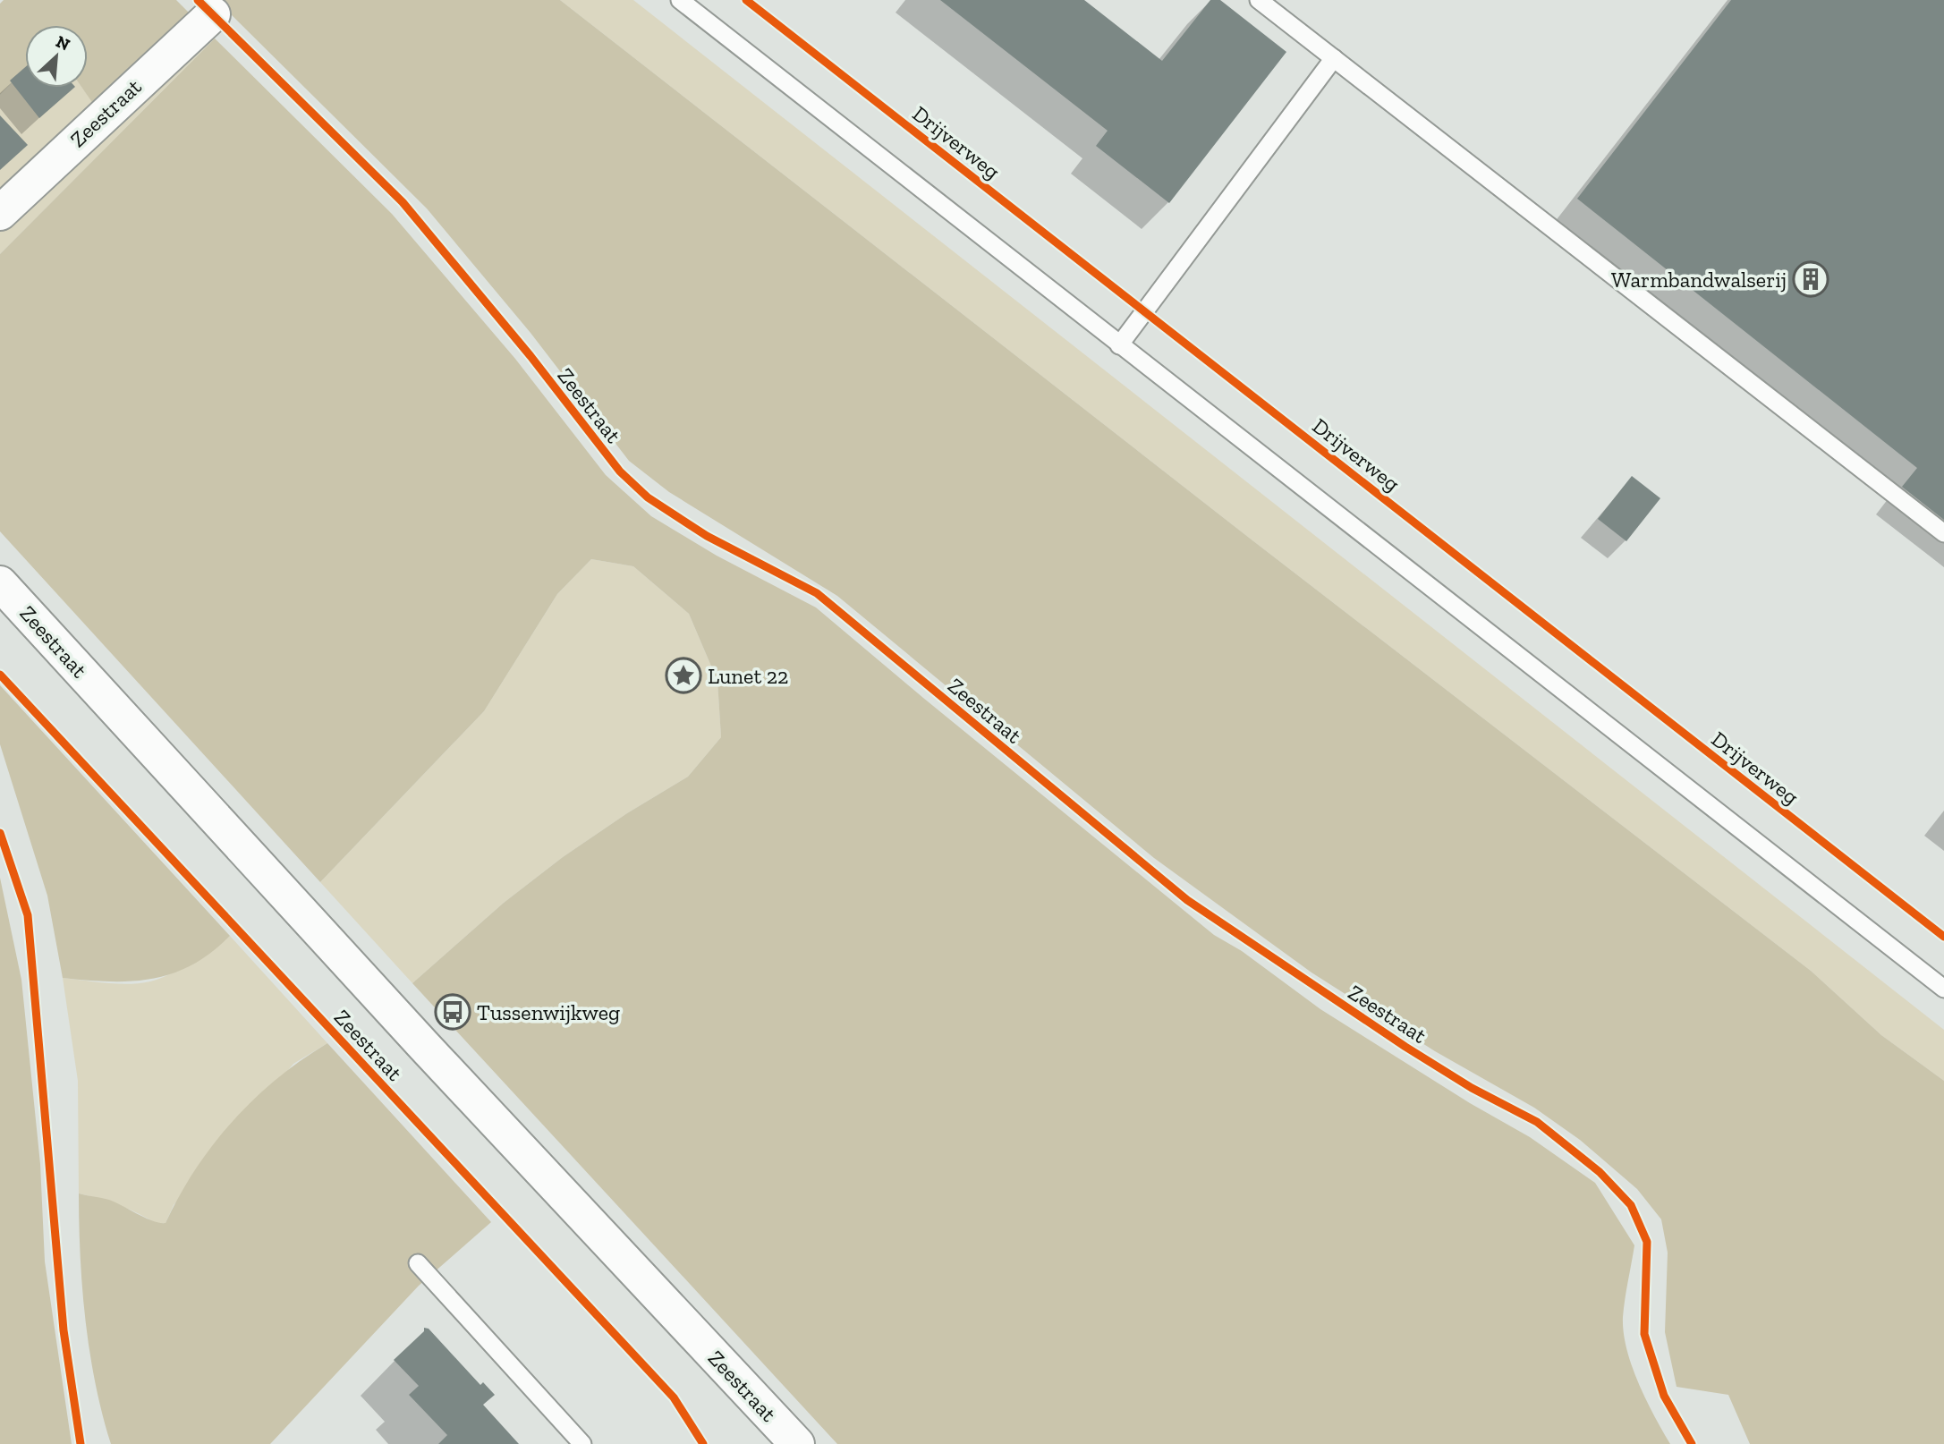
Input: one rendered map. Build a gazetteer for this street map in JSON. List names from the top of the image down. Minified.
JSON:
{"streets":{"main road":["Zeestraat"],"cycle path":["Drijverweg"]},"places":{"building":["Warmbandwalserij"],"place":["Lunet 22"],"bus stop":["Tussenwijkweg"]},"north":"top right"}
